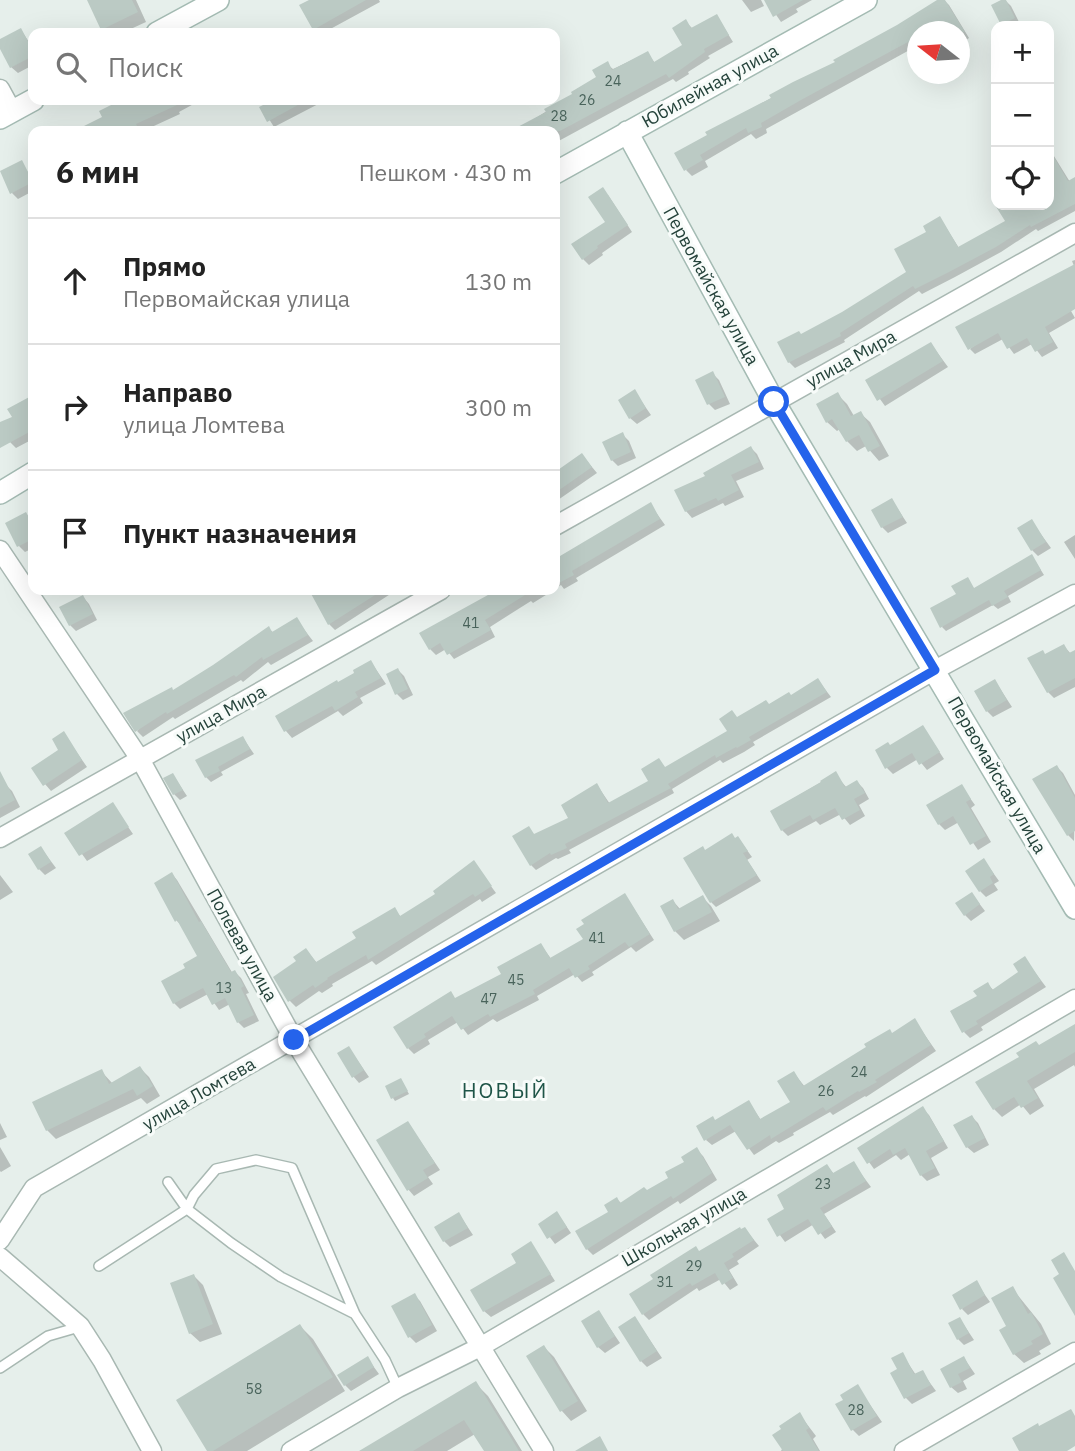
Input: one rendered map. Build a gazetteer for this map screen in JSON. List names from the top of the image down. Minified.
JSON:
{"streets":{"street":["Юбилейная улица","Первомайская улица","улица Мира","Полевая улица","улица Ломтева","Школьная улица"]},"crossings":[["Юбилейная улица","Первомайская улица"],["Первомайская улица","улица Мира"],["Первомайская улица","улица Ломтева"],["улица Мира","Полевая улица"],["Полевая улица","улица Ломтева"],["Полевая улица","Школьная улица"]],"districts":["НОВЫЙ"],"house_numbers":["24","26","28","41","41","45","13","47","24","26","23","29","31","58","28"],"north":"left","page":{"map_buttons":["+","−"],"search":"Поиск","heading":["6 мин","Пешком · 430 m"],"list":[["Прямо","Первомайская улица","130 m"],["Направо","улица Ломтева","300 m"],"Пункт назначения"]}}
